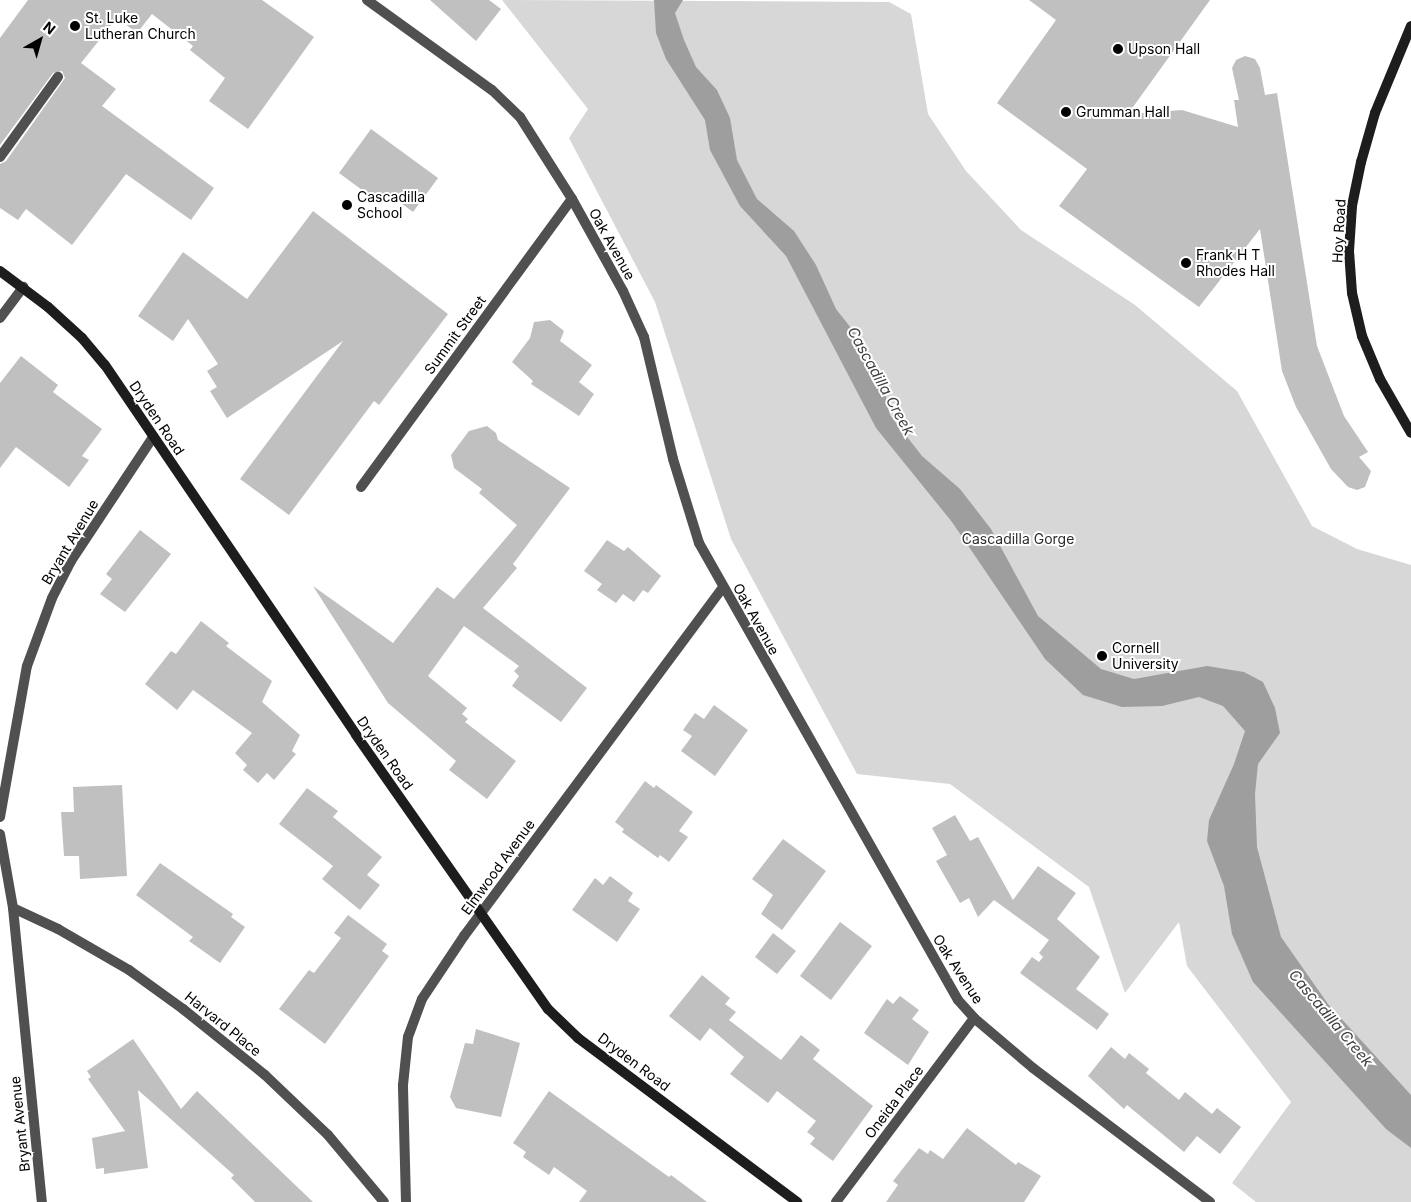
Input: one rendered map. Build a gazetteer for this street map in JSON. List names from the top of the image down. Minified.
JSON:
{"streets":{"street":["Hoy Road","Oak Avenue","Summit Street","Dryden Road","Bryant Avenue","Elmwood Avenue","Harvard Place","Oneida Place"]},"crossings":[["Oak Avenue","Summit Street"],["Oak Avenue","Elmwood Avenue"],["Oak Avenue","Oneida Place"],["Dryden Road","Bryant Avenue"],["Dryden Road","Elmwood Avenue"],["Bryant Avenue","Harvard Place"]],"water":["Cascadilla Creek"],"parks":["Cascadilla Gorge"],"places":["St. Luke Lutheran Church","Upson Hall","Grumman Hall","Cascadilla School","Frank H T Rhodes Hall","Cornell University"],"north":"top right"}
